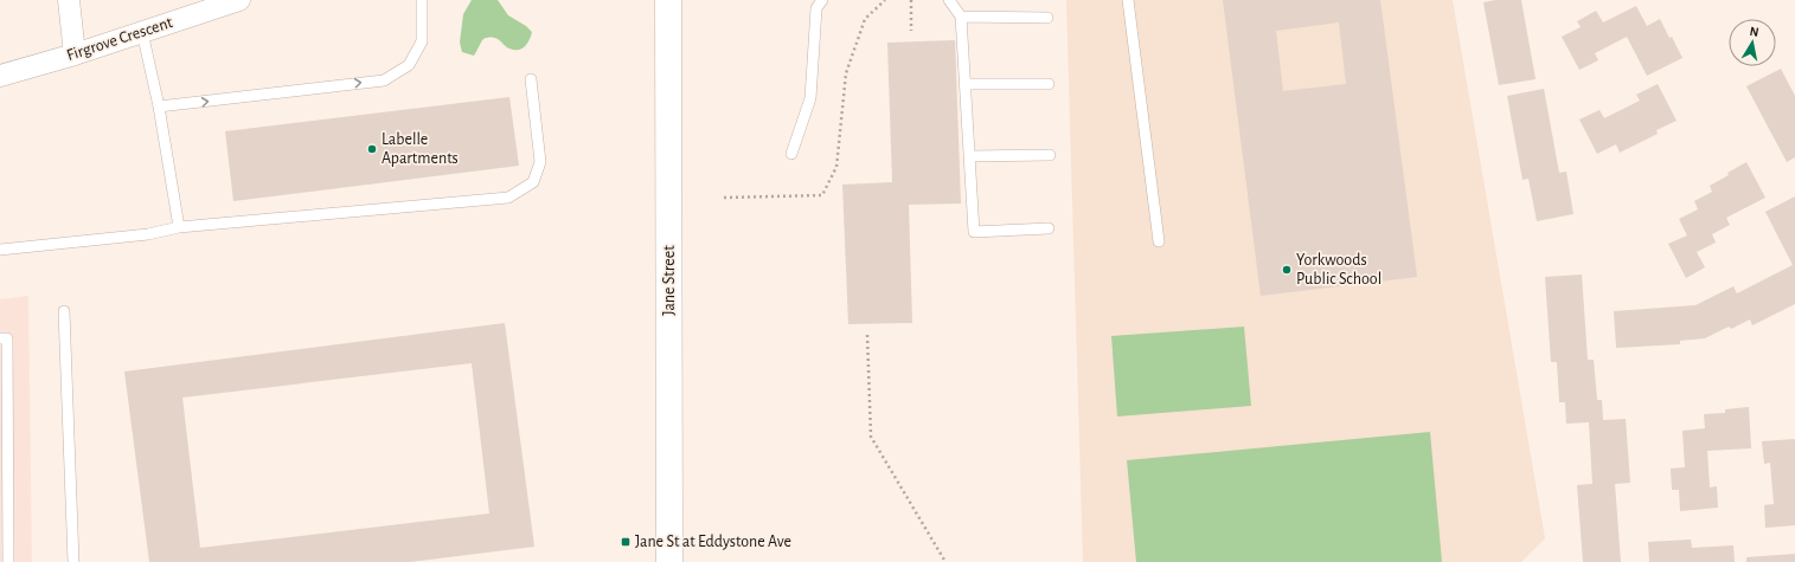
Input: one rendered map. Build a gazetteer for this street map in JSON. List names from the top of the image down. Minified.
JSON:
{"streets":{"main road":["Jane Street"],"street":["Firgrove Crescent"]},"places":{"other":["Labelle Apartments","Yorkwoods Public School"],"transit":["Jane St at Eddystone Ave"]},"north":"top"}
